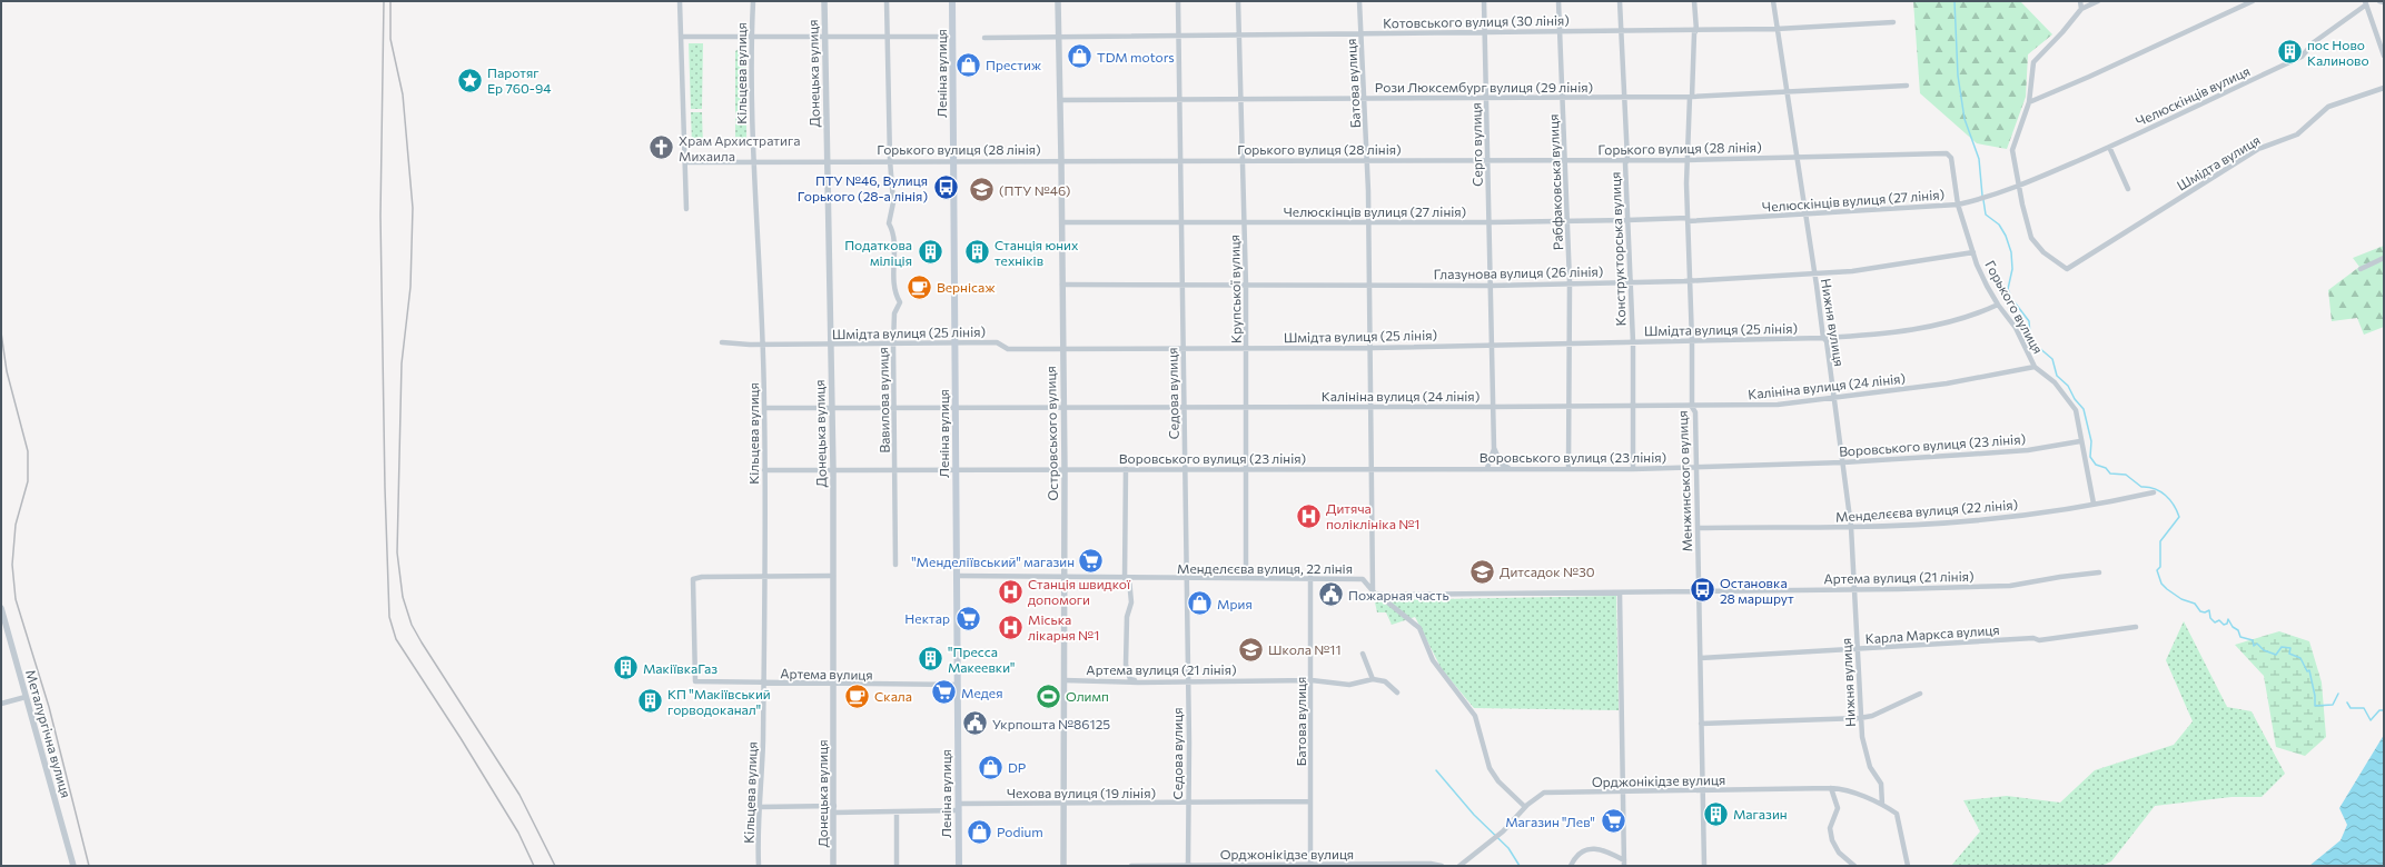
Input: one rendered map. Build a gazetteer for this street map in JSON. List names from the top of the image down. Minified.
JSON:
{"streets":{"main road":["Леніна вулиця"],"street":["Котовського вулиця (30 лiнiя)","Кільцева вулиця","Донецька вулиця","Батова вулиця","Рози Люксембург вулиця (29 лiнiя)","Челюскінців вулиця","Серго вулиця","Горького вулиця (28 лiнiя)","Шмідта вулиця","Рабфаковська вулиця","Челюскінців вулиця (27 лiнiя)","Конструкторська вулиця","Глазунова вулиця (26 лiнiя)","Крупської вулиця","Горького вулиця","Нижня вулиця","Шмідта вулиця (25 лiнiя)","Калініна вулиця (24 лiнiя)","Седова вулиця","Вавилова вулиця","Островського вулиця","Воровського вулиця (23 лiнiя)","Менжинського вулиця","Менделєєва вулиця (22 лiнiя)","Менделєєва вулиця, 22 лінія","Артема вулиця (21 лiнiя)","Карла Маркса вулиця","Артема вулиця","Металургічна вулиця","Орджонікідзе вулиця","Чехова вулиця (19 лiнiя)"]},"crossings":[["Котовського вулиця (30 лiнiя)","Батова вулиця"],["Котовського вулиця (30 лiнiя)","Серго вулиця"],["Котовського вулиця (30 лiнiя)","Рабфаковська вулиця"],["Котовського вулиця (30 лiнiя)","Конструкторська вулиця"],["Котовського вулиця (30 лiнiя)","Крупської вулиця"],["Котовського вулиця (30 лiнiя)","Нижня вулиця"],["Котовського вулиця (30 лiнiя)","Седова вулиця"],["Котовського вулиця (30 лiнiя)","Островського вулиця"],["Котовського вулиця (30 лiнiя)","Менжинського вулиця"],["Кільцева вулиця","Горького вулиця (28 лiнiя)"],["Кільцева вулиця","Шмідта вулиця (25 лiнiя)"],["Кільцева вулиця","Калініна вулиця (24 лiнiя)"],["Кільцева вулиця","Воровського вулиця (23 лiнiя)"],["Кільцева вулиця","Артема вулиця"],["Кільцева вулиця","Чехова вулиця (19 лiнiя)"],["Донецька вулиця","Горького вулиця (28 лiнiя)"],["Донецька вулиця","Шмідта вулиця (25 лiнiя)"],["Донецька вулиця","Калініна вулиця (24 лiнiя)"],["Донецька вулиця","Воровського вулиця (23 лiнiя)"],["Донецька вулиця","Артема вулиця"],["Донецька вулиця","Чехова вулиця (19 лiнiя)"],["Леніна вулиця","Горького вулиця (28 лiнiя)"],["Леніна вулиця","Шмідта вулиця (25 лiнiя)"],["Леніна вулиця","Калініна вулиця (24 лiнiя)"],["Леніна вулиця","Воровського вулиця (23 лiнiя)"],["Леніна вулиця","Менделєєва вулиця, 22 лінія"],["Леніна вулиця","Артема вулиця"],["Леніна вулиця","Чехова вулиця (19 лiнiя)"],["Батова вулиця","Рози Люксембург вулиця (29 лiнiя)"],["Батова вулиця","Горького вулиця (28 лiнiя)"],["Батова вулиця","Челюскінців вулиця (27 лiнiя)"],["Батова вулиця","Глазунова вулиця (26 лiнiя)"],["Батова вулиця","Шмідта вулиця (25 лiнiя)"],["Батова вулиця","Калініна вулиця (24 лiнiя)"],["Батова вулиця","Воровського вулиця (23 лiнiя)"],["Батова вулиця","Менделєєва вулиця, 22 лінія"],["Батова вулиця","Артема вулиця (21 лiнiя)"],["Батова вулиця","Орджонікідзе вулиця"],["Батова вулиця","Чехова вулиця (19 лiнiя)"],["Рози Люксембург вулиця (29 лiнiя)","Серго вулиця"],["Рози Люксембург вулиця (29 лiнiя)","Рабфаковська вулиця"],["Рози Люксембург вулиця (29 лiнiя)","Конструкторська вулиця"],["Рози Люксембург вулиця (29 лiнiя)","Крупської вулиця"],["Рози Люксембург вулиця (29 лiнiя)","Нижня вулиця"],["Рози Люксембург вулиця (29 лiнiя)","Седова вулиця"],["Рози Люксембург вулиця (29 лiнiя)","Островського вулиця"],["Рози Люксембург вулиця (29 лiнiя)","Менжинського вулиця"],["Челюскінців вулиця","Шмідта вулиця"],["Челюскінців вулиця","Челюскінців вулиця (27 лiнiя)"],["Серго вулиця","Горького вулиця (28 лiнiя)"],["Серго вулиця","Челюскінців вулиця (27 лiнiя)"],["Серго вулиця","Глазунова вулиця (26 лiнiя)"],["Серго вулиця","Шмідта вулиця (25 лiнiя)"],["Серго вулиця","Калініна вулиця (24 лiнiя)"],["Серго вулиця","Воровського вулиця (23 лiнiя)"],["Горького вулиця (28 лiнiя)","Рабфаковська вулиця"],["Горького вулиця (28 лiнiя)","Конструкторська вулиця"],["Горького вулиця (28 лiнiя)","Крупської вулиця"],["Горького вулиця (28 лiнiя)","Горького вулиця"],["Горького вулиця (28 лiнiя)","Нижня вулиця"],["Горького вулиця (28 лiнiя)","Седова вулиця"],["Горького вулиця (28 лiнiя)","Вавилова вулиця"],["Горького вулиця (28 лiнiя)","Островського вулиця"],["Горького вулиця (28 лiнiя)","Менжинського вулиця"],["Шмідта вулиця","Челюскінців вулиця (27 лiнiя)"],["Рабфаковська вулиця","Челюскінців вулиця (27 лiнiя)"],["Рабфаковська вулиця","Глазунова вулиця (26 лiнiя)"],["Рабфаковська вулиця","Шмідта вулиця (25 лiнiя)"],["Рабфаковська вулиця","Калініна вулиця (24 лiнiя)"],["Рабфаковська вулиця","Воровського вулиця (23 лiнiя)"],["Челюскінців вулиця (27 лiнiя)","Конструкторська вулиця"],["Челюскінців вулиця (27 лiнiя)","Крупської вулиця"],["Челюскінців вулиця (27 лiнiя)","Горького вулиця"],["Челюскінців вулиця (27 лiнiя)","Нижня вулиця"],["Челюскінців вулиця (27 лiнiя)","Седова вулиця"],["Челюскінців вулиця (27 лiнiя)","Островського вулиця"],["Челюскінців вулиця (27 лiнiя)","Менжинського вулиця"],["Конструкторська вулиця","Глазунова вулиця (26 лiнiя)"],["Конструкторська вулиця","Шмідта вулиця (25 лiнiя)"],["Конструкторська вулиця","Калініна вулиця (24 лiнiя)"],["Конструкторська вулиця","Воровського вулиця (23 лiнiя)"],["Глазунова вулиця (26 лiнiя)","Крупської вулиця"],["Глазунова вулиця (26 лiнiя)","Горького вулиця"],["Глазунова вулиця (26 лiнiя)","Нижня вулиця"],["Глазунова вулиця (26 лiнiя)","Седова вулиця"],["Глазунова вулиця (26 лiнiя)","Островського вулиця"],["Глазунова вулиця (26 лiнiя)","Менжинського вулиця"],["Крупської вулиця","Шмідта вулиця (25 лiнiя)"],["Крупської вулиця","Калініна вулиця (24 лiнiя)"],["Крупської вулиця","Воровського вулиця (23 лiнiя)"],["Крупської вулиця","Менделєєва вулиця, 22 лінія"],["Горького вулиця","Шмідта вулиця (25 лiнiя)"],["Горького вулиця","Калініна вулиця (24 лiнiя)"],["Горького вулиця","Воровського вулиця (23 лiнiя)"],["Горького вулиця","Менделєєва вулиця (22 лiнiя)"],["Нижня вулиця","Шмідта вулиця (25 лiнiя)"],["Нижня вулиця","Калініна вулиця (24 лiнiя)"],["Нижня вулиця","Воровського вулиця (23 лiнiя)"],["Нижня вулиця","Менделєєва вулиця (22 лiнiя)"],["Нижня вулиця","Артема вулиця (21 лiнiя)"],["Нижня вулиця","Карла Маркса вулиця"],["Нижня вулиця","Орджонікідзе вулиця"],["Шмідта вулиця (25 лiнiя)","Седова вулиця"],["Шмідта вулиця (25 лiнiя)","Вавилова вулиця"],["Шмідта вулиця (25 лiнiя)","Островського вулиця"],["Шмідта вулиця (25 лiнiя)","Менжинського вулиця"],["Калініна вулиця (24 лiнiя)","Седова вулиця"],["Калініна вулиця (24 лiнiя)","Вавилова вулиця"],["Калініна вулиця (24 лiнiя)","Островського вулиця"],["Калініна вулиця (24 лiнiя)","Менжинського вулиця"],["Седова вулиця","Воровського вулиця (23 лiнiя)"],["Седова вулиця","Менделєєва вулиця, 22 лінія"],["Седова вулиця","Артема вулиця (21 лiнiя)"],["Седова вулиця","Орджонікідзе вулиця"],["Седова вулиця","Чехова вулиця (19 лiнiя)"],["Вавилова вулиця","Воровського вулиця (23 лiнiя)"],["Островського вулиця","Воровського вулиця (23 лiнiя)"],["Островського вулиця","Менделєєва вулиця, 22 лінія"],["Островського вулиця","Артема вулиця (21 лiнiя)"],["Островського вулиця","Чехова вулиця (19 лiнiя)"],["Воровського вулиця (23 лiнiя)","Менжинського вулиця"],["Менжинського вулиця","Менделєєва вулиця (22 лiнiя)"],["Менжинського вулиця","Артема вулиця (21 лiнiя)"],["Менжинського вулиця","Карла Маркса вулиця"],["Менжинського вулиця","Орджонікідзе вулиця"],["Менделєєва вулиця, 22 лінія","Орджонікідзе вулиця"]],"places":{"building":["пос Ново Калиново","Податкова міліція","Станція юних техніків","\"Пресса Макеевки\"","МакіївкаГаз","КП \"Макіївський горводоканал\"","Магазин"],"shop":["TDM motors","Престиж","Мрия","DP","Podium"],"place":["Паротяг Ер 760-94"],"church":["Храм Архистратига Михаила"],"bus stop":["ПТУ №46, Вулиця Горького (28-а лінія)","Остановка 28 маршрут"],"school or university":["(ПТУ №46)","Дитсадок №30","Школа №11"],"cafe":["Вернісаж","Скала"],"hospital":["Дитяча поліклініка №1","Станція швидкої допомоги","Міська лікарня №1"],"supermarket":["\"Менделіївський\" магазин","Нектар","Медея","Магазин \"Лев\""],"public building":["Пожарная часть","Укрпошта №86125"],"sports":["Олимп"]}}
